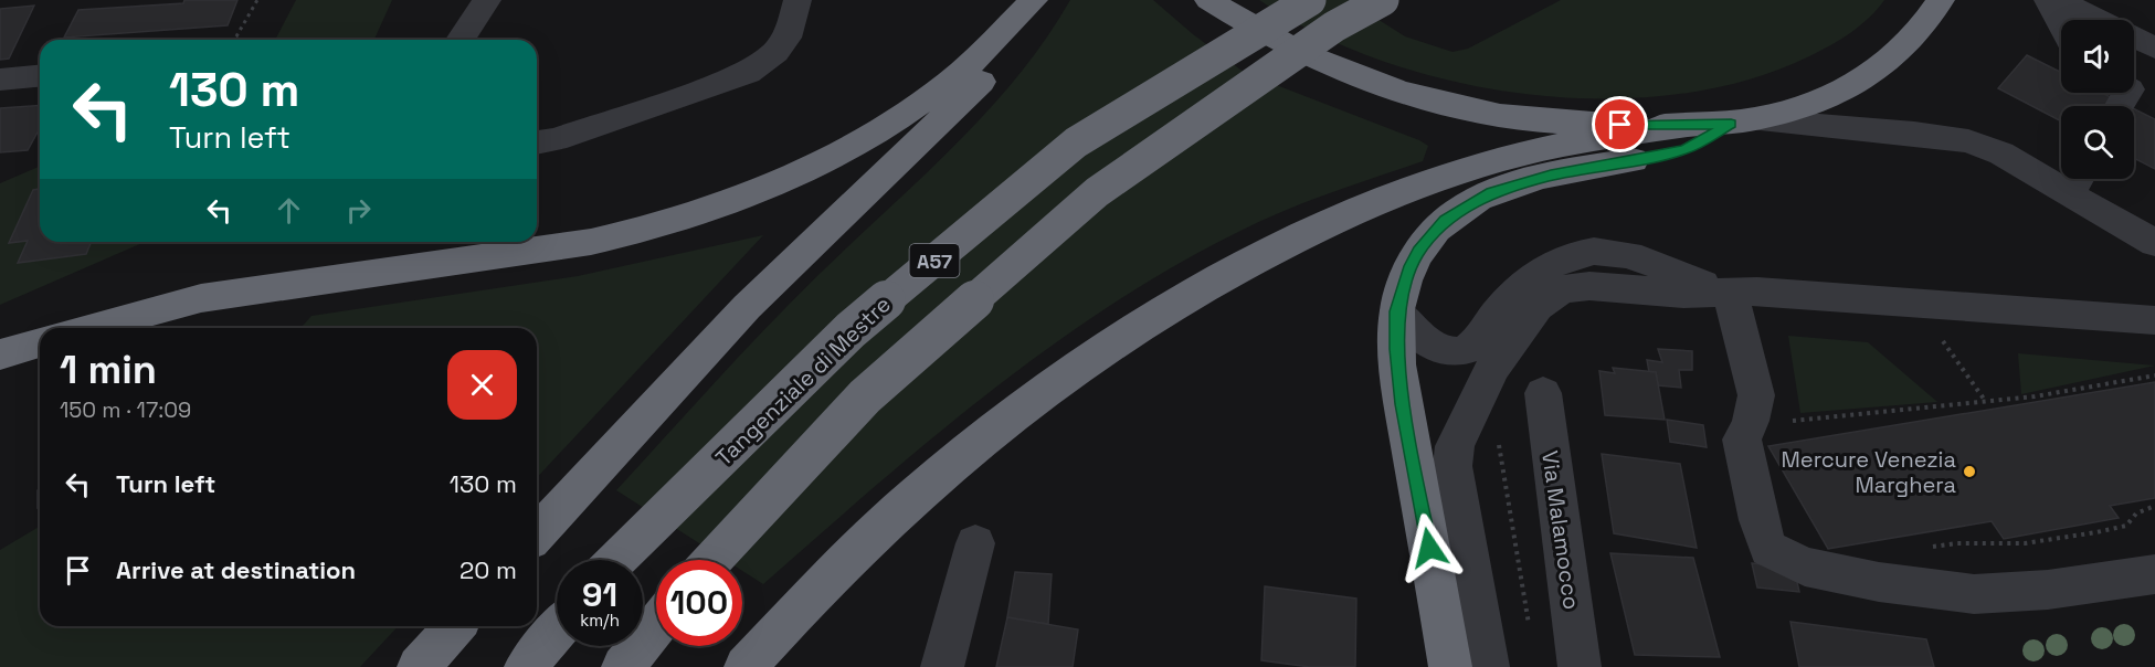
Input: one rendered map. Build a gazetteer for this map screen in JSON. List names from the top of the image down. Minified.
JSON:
{"streets":{"highway":["A57","Tangenziale di Mestre"],"street":["Via Malamocco"]},"places":["Mercure Venezia Marghera"],"page":{"turn":["130 m","Turn left"],"heading":["1 min","150 m · 17:09"],"list":[{"name":"Turn left","value":"130 m"},{"name":"Arrive at destination","value":"20 m"}],"speed":"91 km/h","limit":"100"}}
